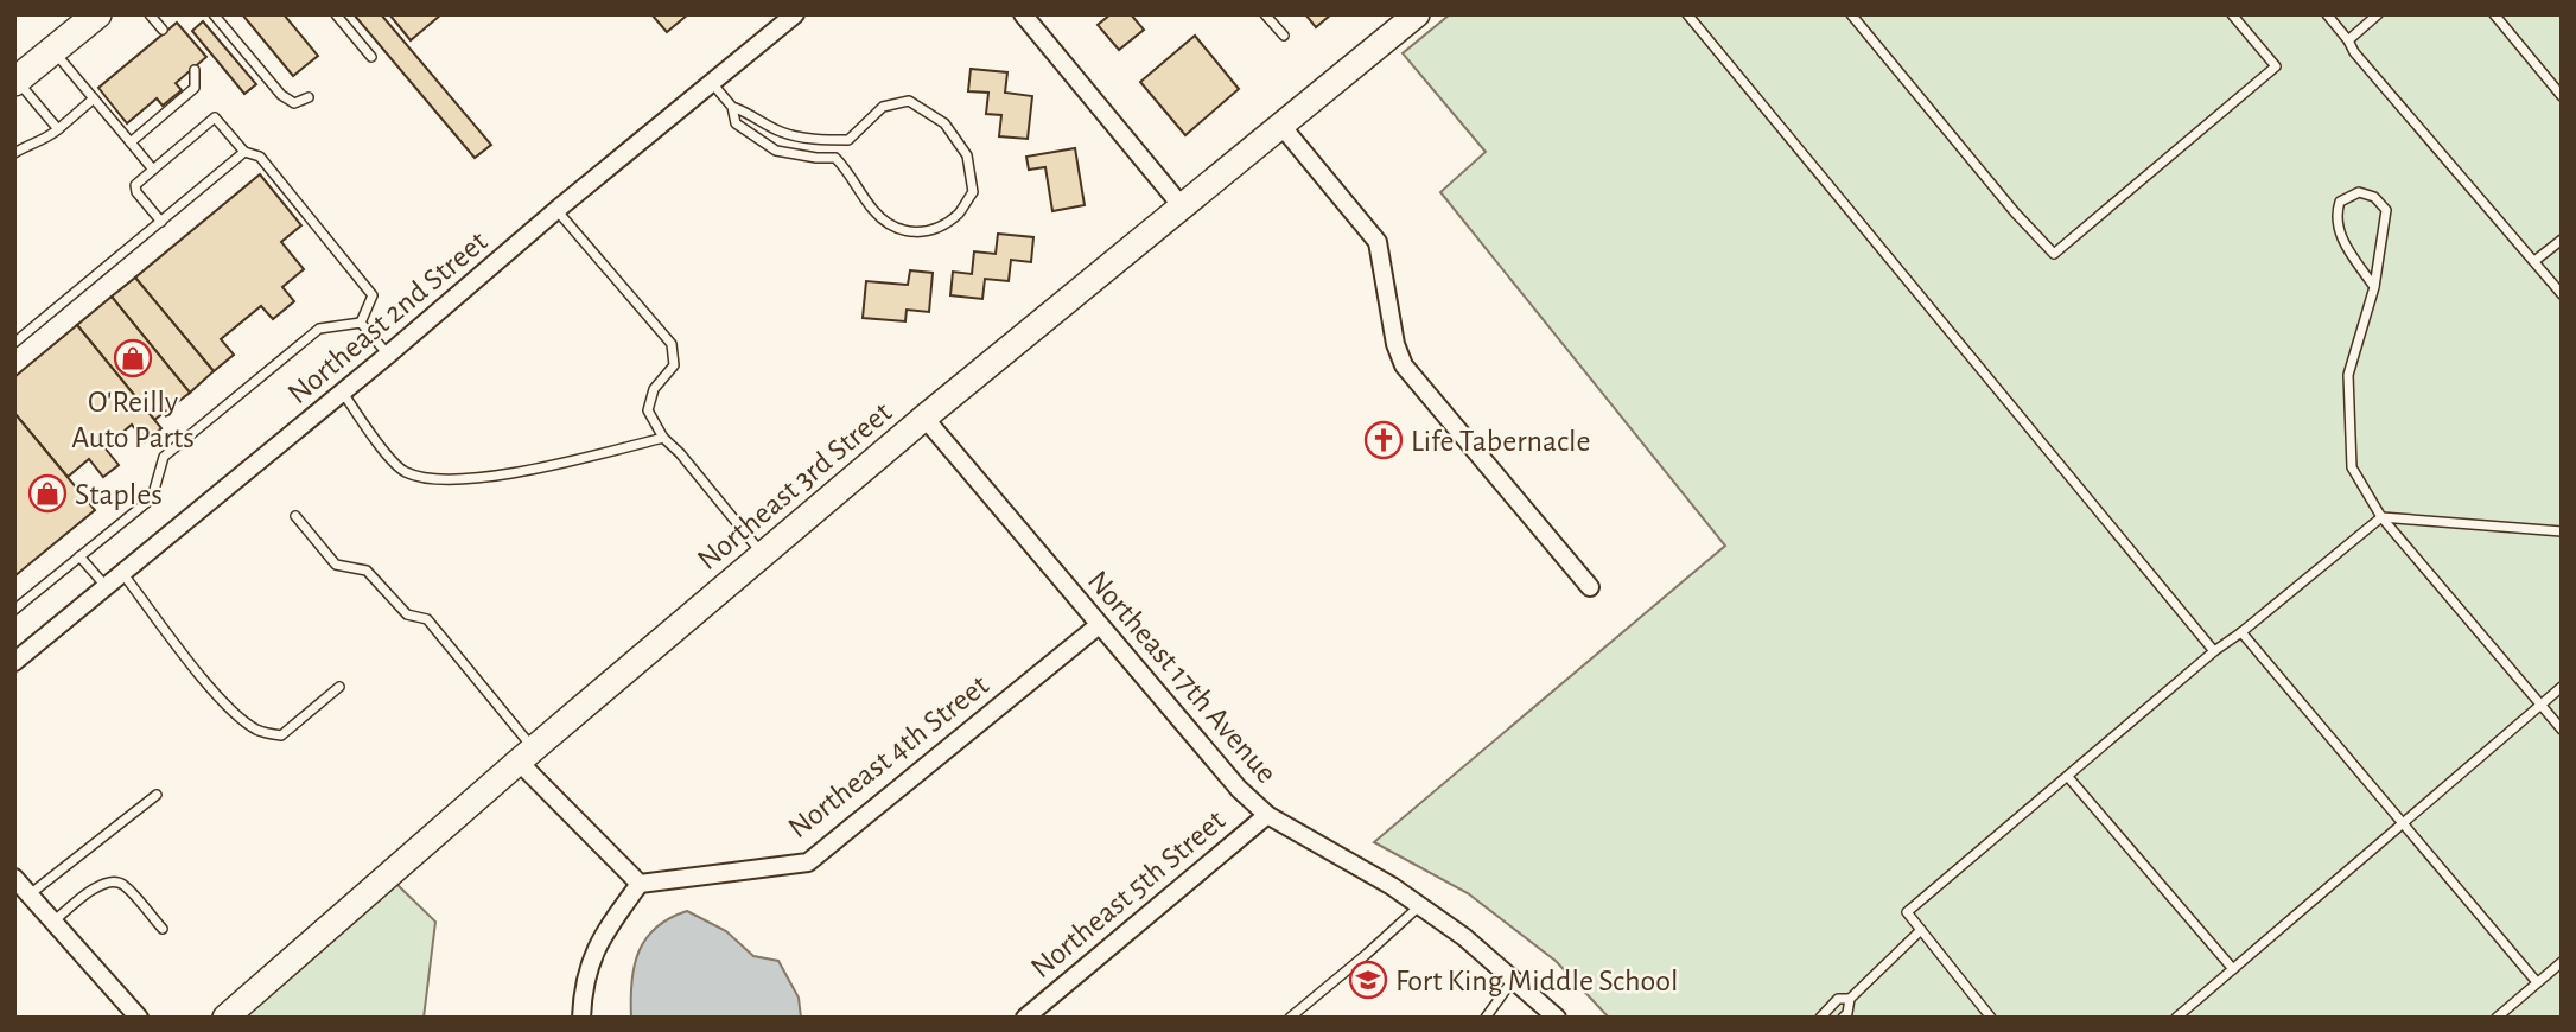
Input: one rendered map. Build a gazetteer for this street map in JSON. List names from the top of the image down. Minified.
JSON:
{"streets":{"street":["Northeast 2nd Street","Northeast 3rd Street","Northeast 17th Avenue","Northeast 4th Street","Northeast 5th Street"]},"crossings":[["Northeast 3rd Street","Northeast 17th Avenue"],["Northeast 17th Avenue","Northeast 4th Street"],["Northeast 17th Avenue","Northeast 5th Street"]],"places":{"shop":["O'Reilly Auto Parts","Staples"],"church":["Life Tabernacle"],"school or university":["Fort King Middle School"]}}
